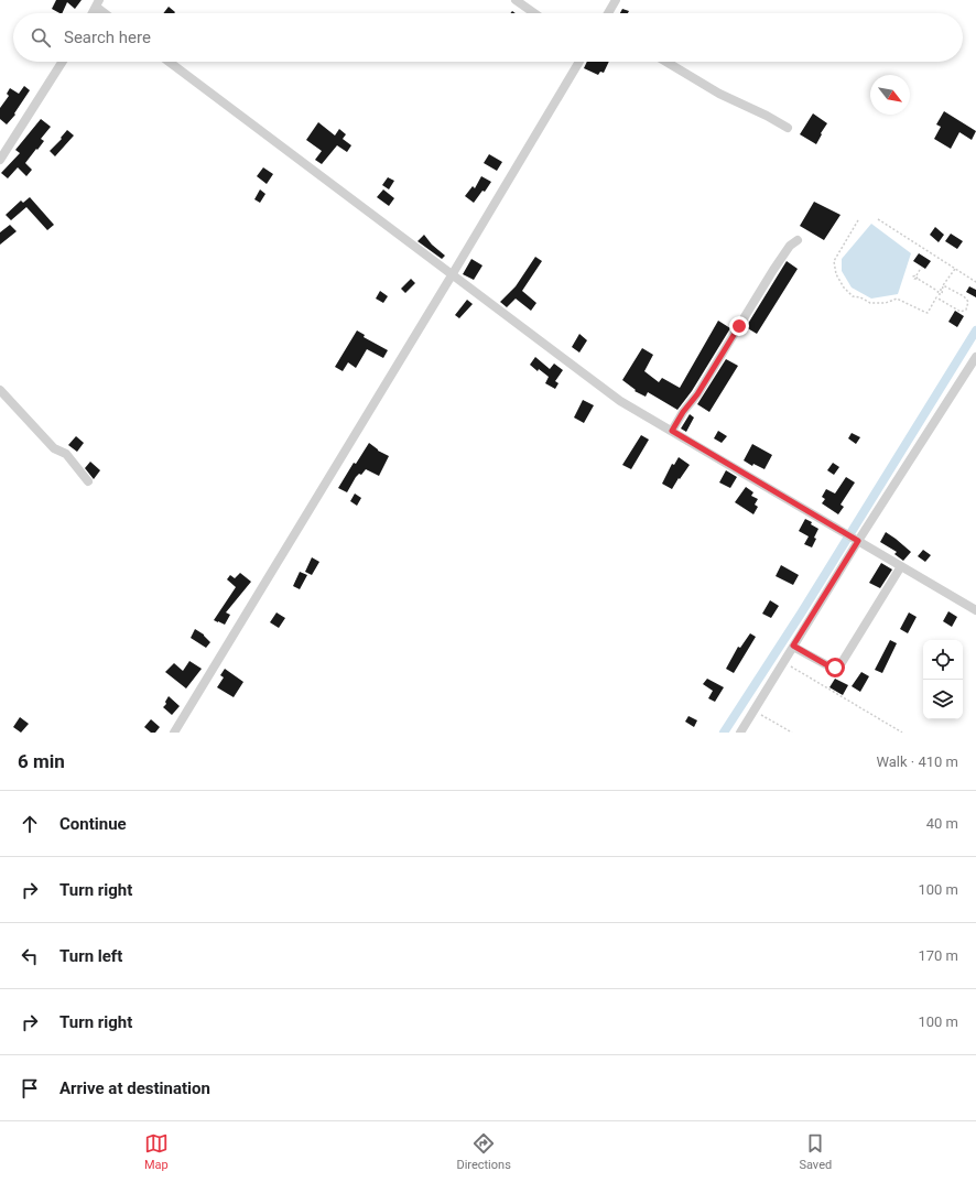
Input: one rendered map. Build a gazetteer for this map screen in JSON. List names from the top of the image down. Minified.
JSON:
{"north":"bottom right","page":{"search":"Search here","heading":["6 min","Walk · 410 m"],"list":[["Continue","40 m"],["Turn right","100 m"],["Turn left","170 m"],["Turn right","100 m"],"Arrive at destination"],"nav":["Map","Directions","Saved"]}}
